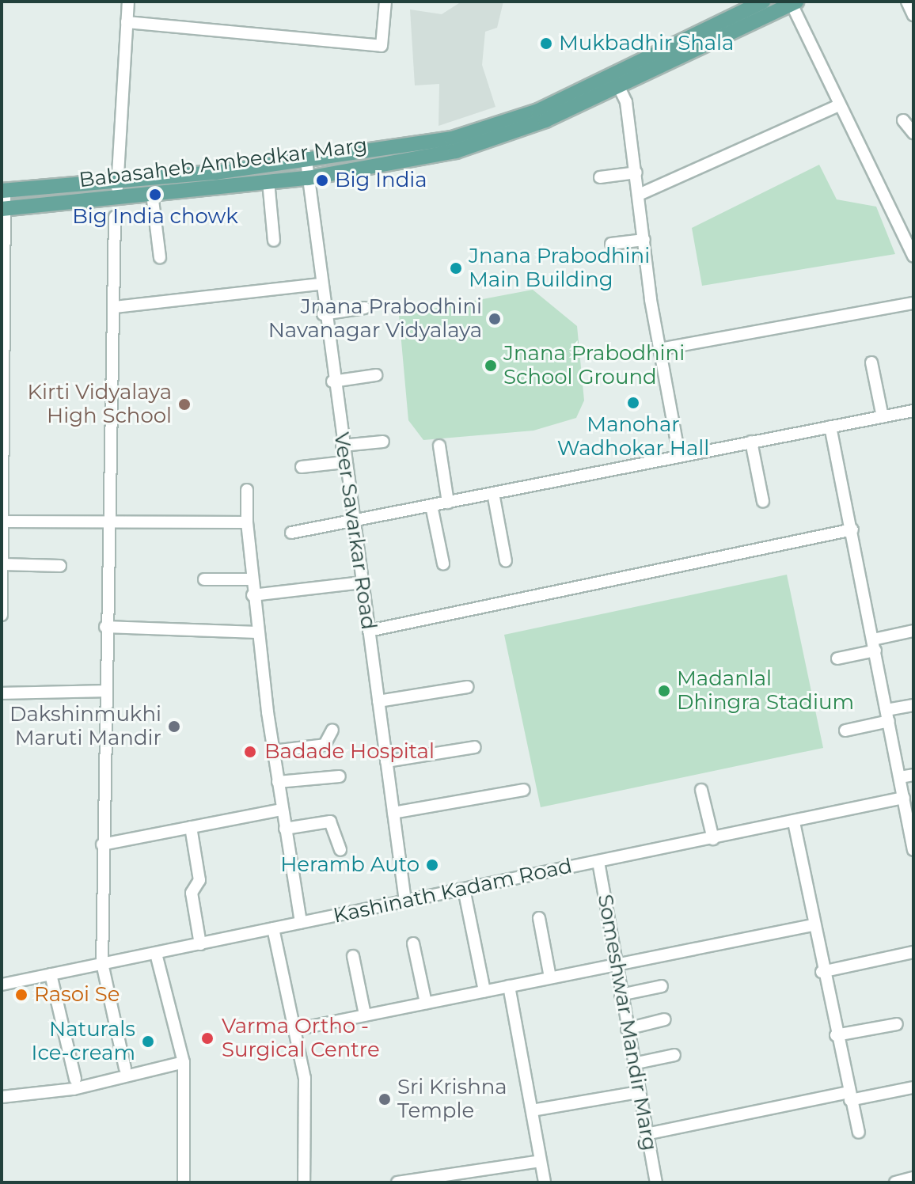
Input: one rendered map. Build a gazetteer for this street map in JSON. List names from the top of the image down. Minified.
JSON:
{"streets":{"main road":["Babasaheb Ambedkar Marg"],"street":["Veer Savarkar Road","Kashinath Kadam Road","Someshwar Mandir Marg"]},"crossings":[["Babasaheb Ambedkar Marg","Veer Savarkar Road"],["Veer Savarkar Road","Kashinath Kadam Road"],["Kashinath Kadam Road","Someshwar Mandir Marg"]],"places":["Mukbadhir Shala","Big India","Big India chowk","Jnana Prabodhini Main Building","Jnana Prabodhini Navanagar Vidyalaya","Jnana Prabodhini School Ground","Manohar Wadhokar Hall","Kirti Vidyalaya High School","Madanlal Dhingra Stadium","Dakshinmukhi Maruti Mandir","Badade Hospital","Heramb Auto","Rasoi Se","Varma Ortho - Surgical Centre","Naturals Ice-cream","Sri Krishna Temple"]}
